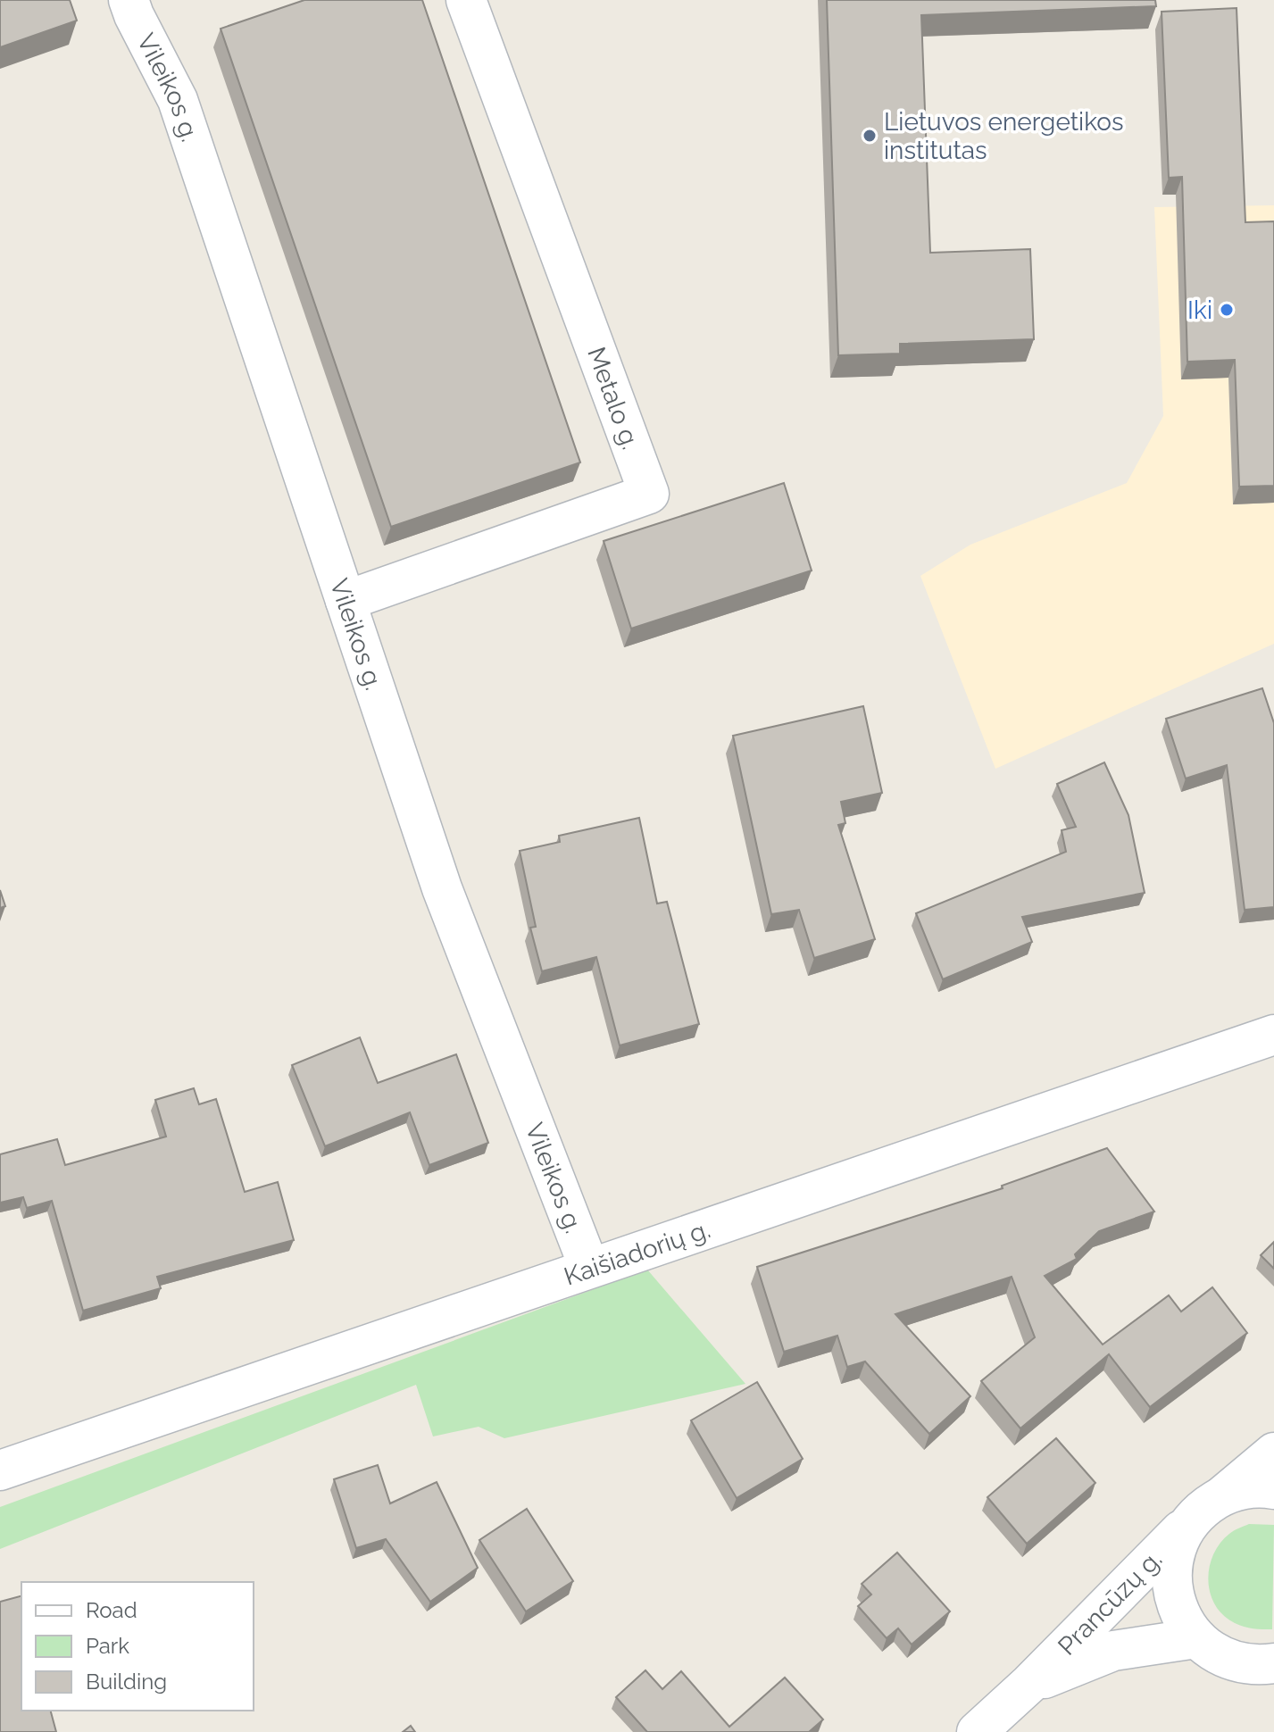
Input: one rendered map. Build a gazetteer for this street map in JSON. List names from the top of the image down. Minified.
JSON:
{"streets":{"street":["Vileikos g.","Metalo g.","Kaišiadorių g.","Prancūzų g."]},"crossings":[["Vileikos g.","Metalo g."],["Vileikos g.","Kaišiadorių g."]],"places":["Lietuvos energetikos institutas","Iki"],"legend":["Road","Park","Building"]}
